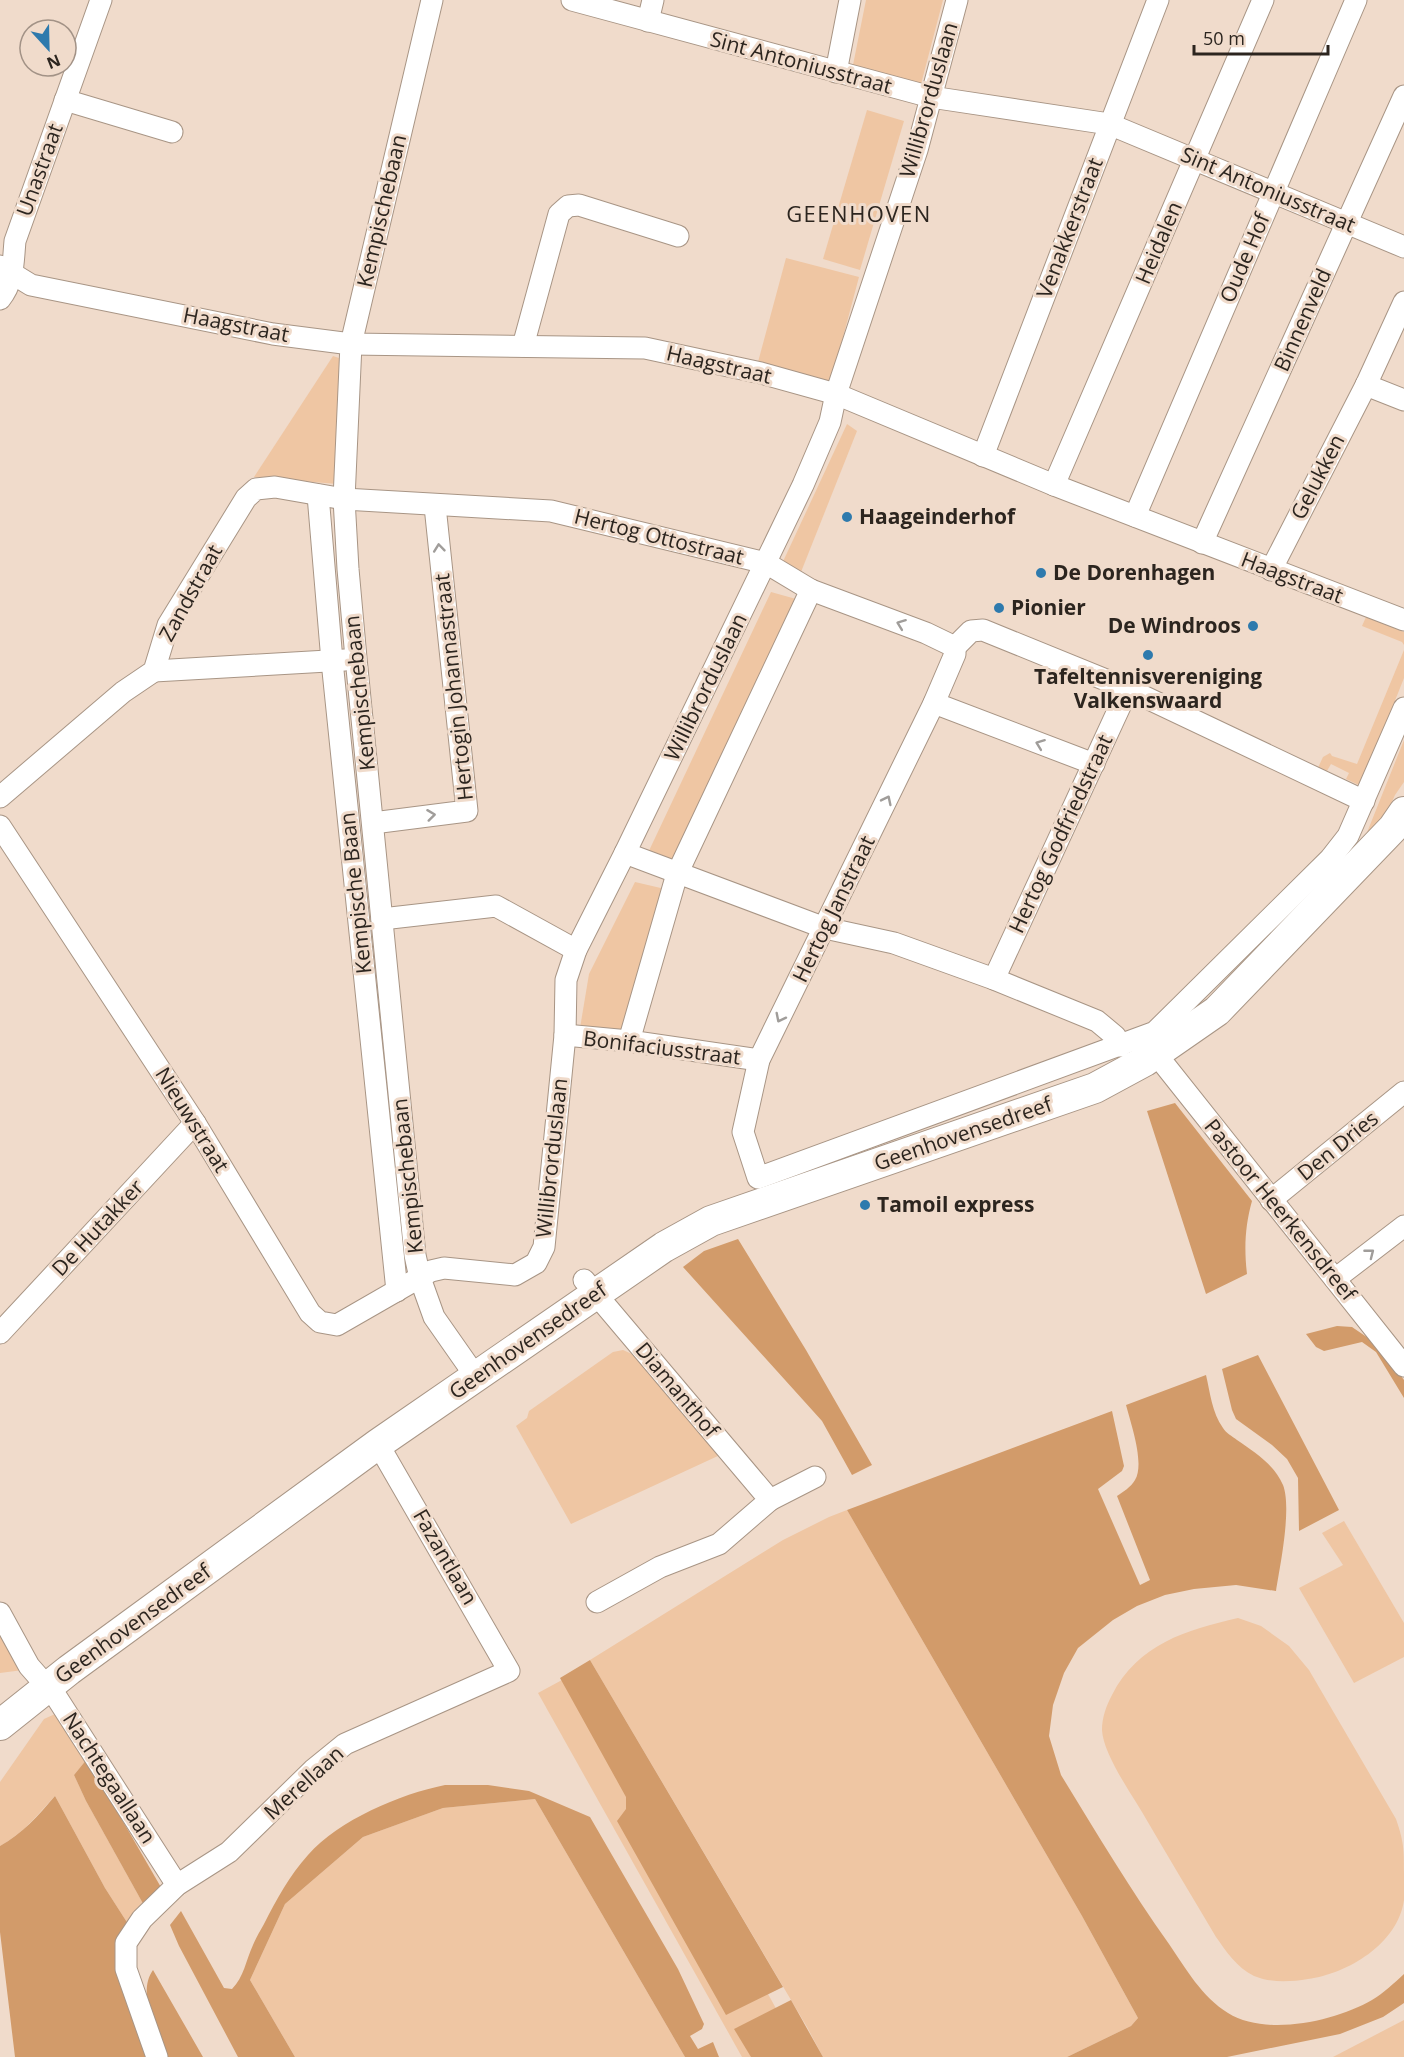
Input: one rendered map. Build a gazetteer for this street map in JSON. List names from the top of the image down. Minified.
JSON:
{"streets":{"street":["Sint Antoniusstraat","Willibrorduslaan","Unastraat","Kempischebaan","Venakkerstraat","Heidalen","Oude Hof","Binnenveld","Haagstraat","Gelukken","Hertog Ottostraat","Zandstraat","Hertogin Johannastraat","Hertog Godfriedstraat","Kempische Baan","Hertog Janstraat","Bonifaciusstraat","Nieuwstraat","Geenhovensedreef","Den Dries","Pastoor Heerkensdreef","De Hutakker","Diamanthof","Fazantlaan","Nachtegaallaan","Merellaan"]},"crossings":[["Sint Antoniusstraat","Willibrorduslaan"],["Sint Antoniusstraat","Venakkerstraat"],["Sint Antoniusstraat","Heidalen"],["Sint Antoniusstraat","Oude Hof"],["Sint Antoniusstraat","Binnenveld"],["Willibrorduslaan","Kempischebaan"],["Willibrorduslaan","Haagstraat"],["Willibrorduslaan","Hertog Ottostraat"],["Willibrorduslaan","Bonifaciusstraat"],["Willibrorduslaan","Nieuwstraat"],["Unastraat","Haagstraat"],["Kempischebaan","Haagstraat"],["Kempischebaan","Hertog Ottostraat"],["Kempischebaan","Zandstraat"],["Kempischebaan","Hertogin Johannastraat"],["Kempischebaan","Nieuwstraat"],["Kempischebaan","Geenhovensedreef"],["Venakkerstraat","Haagstraat"],["Heidalen","Haagstraat"],["Oude Hof","Haagstraat"],["Binnenveld","Haagstraat"],["Haagstraat","Gelukken"],["Hertog Ottostraat","Zandstraat"],["Hertog Ottostraat","Hertogin Johannastraat"],["Hertog Ottostraat","Hertog Janstraat"],["Zandstraat","Kempische Baan"],["Kempische Baan","Nieuwstraat"],["Hertog Janstraat","Bonifaciusstraat"],["Hertog Janstraat","Geenhovensedreef"],["Nieuwstraat","De Hutakker"],["Geenhovensedreef","Pastoor Heerkensdreef"],["Geenhovensedreef","Diamanthof"],["Geenhovensedreef","Fazantlaan"],["Geenhovensedreef","Nachtegaallaan"],["Den Dries","Pastoor Heerkensdreef"],["Fazantlaan","Merellaan"],["Nachtegaallaan","Merellaan"]],"one_way":["Hertogin Johannastraat"],"districts":["GEENHOVEN"],"places":["Haageinderhof","De Dorenhagen","Pionier","De Windroos","Tafeltennisvereniging Valkenswaard","Tamoil express"],"scale_bar":"50 m","north":"bottom"}
